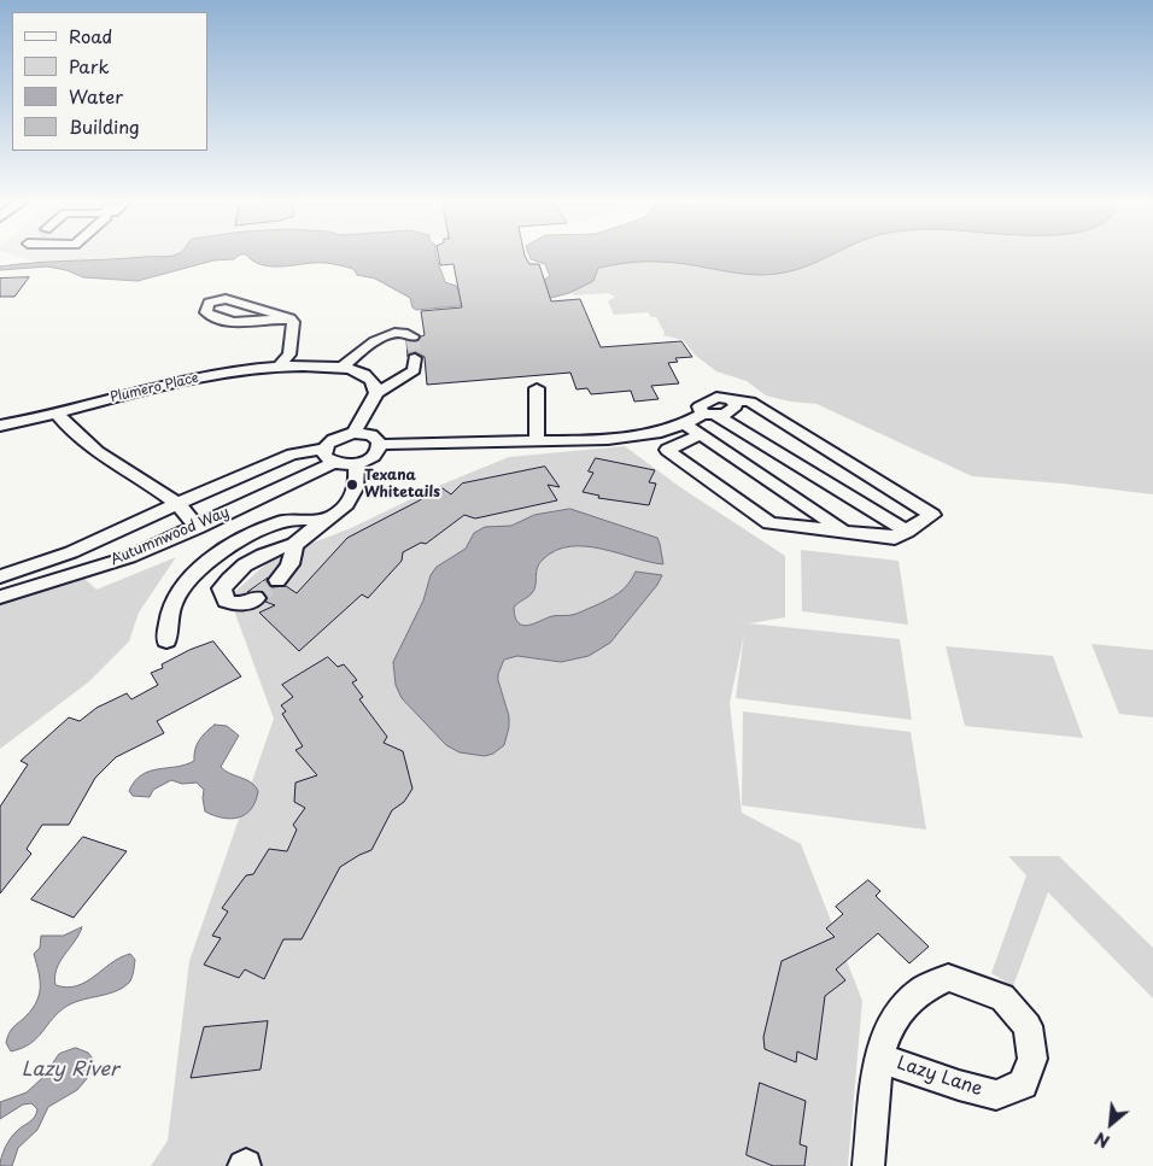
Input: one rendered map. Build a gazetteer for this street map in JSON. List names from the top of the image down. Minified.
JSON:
{"streets":{"street":["Plumero Place","Autumnwood Way","Lazy Lane"]},"water":["Lazy River"],"places":["Texana Whitetails"],"legend":["Road","Park","Water","Building"],"north":"bottom left"}
